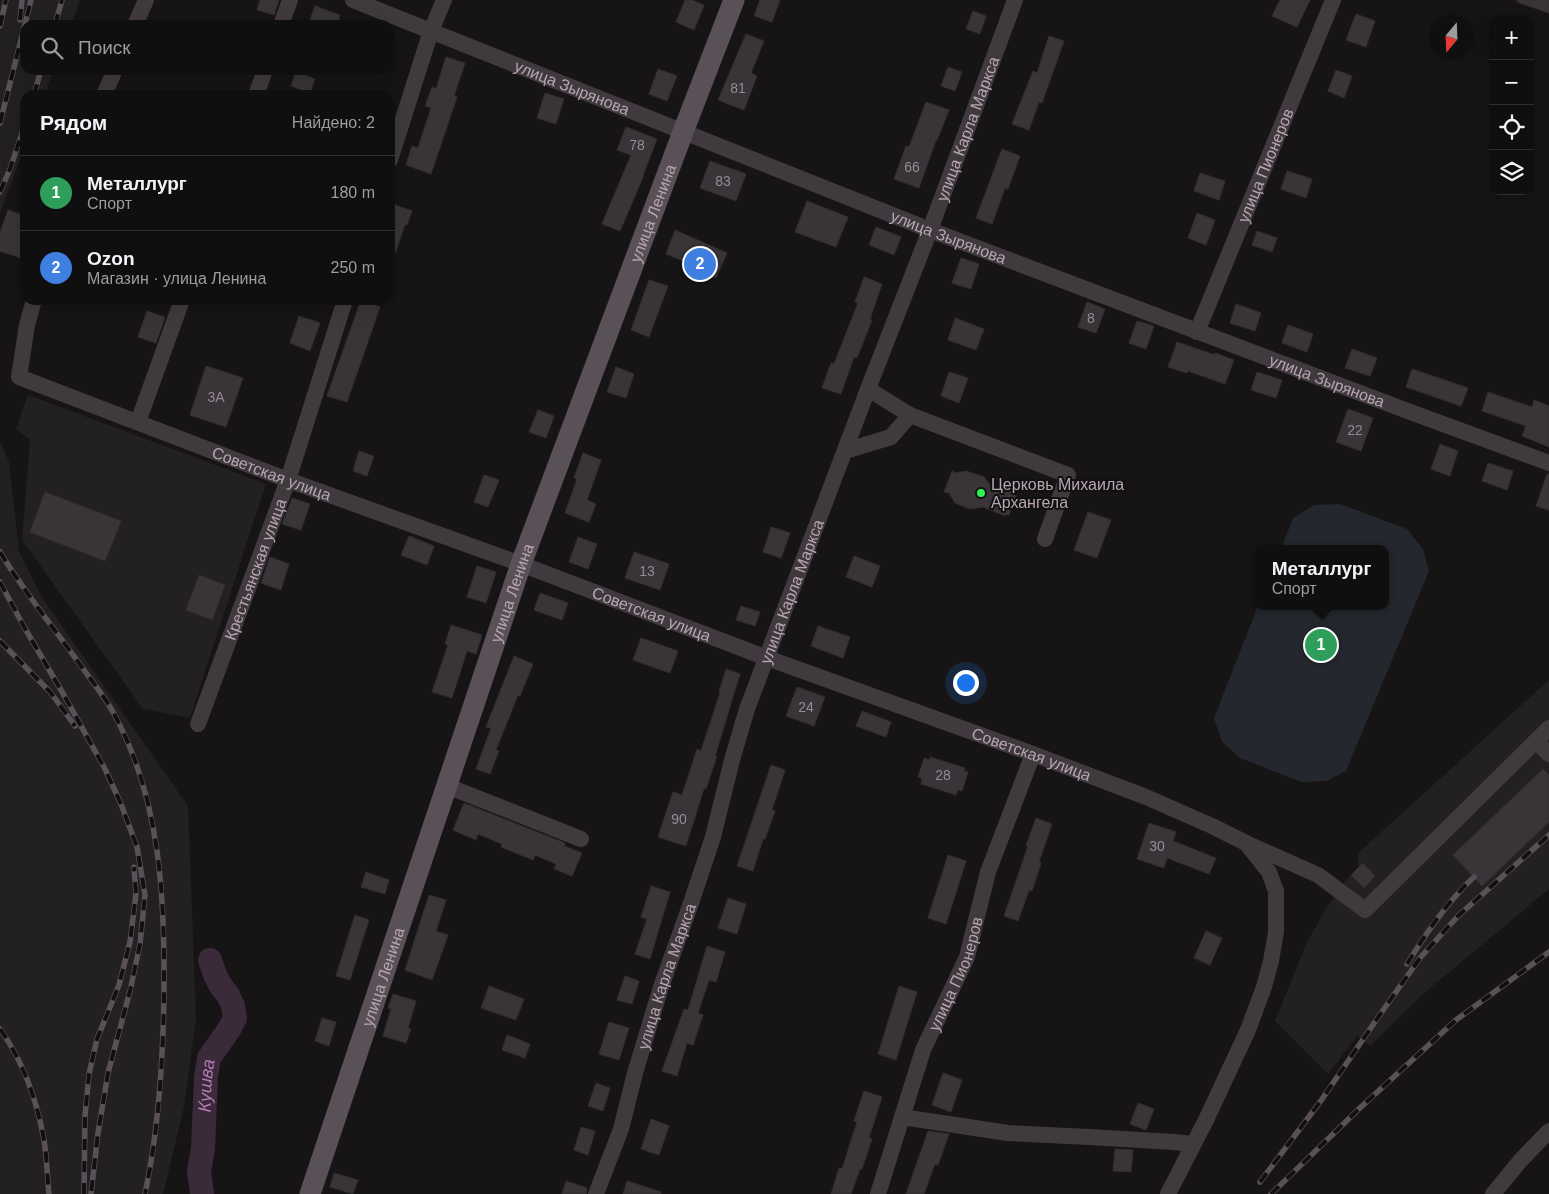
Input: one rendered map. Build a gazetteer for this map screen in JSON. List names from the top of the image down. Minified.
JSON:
{"streets":{"main road":["улица Ленина"],"street":["улица Зырянова","улица Карла Маркса","улица Пионеров","Советская улица","Крестьянская улица"]},"crossings":[["улица Зырянова","улица Карла Маркса"],["улица Зырянова","улица Пионеров"],["улица Зырянова","улица Ленина"],["улица Карла Маркса","Советская улица"],["улица Пионеров","Советская улица"],["улица Ленина","Советская улица"],["Советская улица","Крестьянская улица"]],"water":["Кушва"],"places":["Церковь Михаила Архангела"],"house_numbers":["81","78","66","83","8","3А","22","13","24","28","90","30"],"north":"bottom","page":{"map_buttons":["+","−"],"search":"Поиск","heading":["Рядом","Найдено: 2"],"list":[{"mark":"1","name":"Металлург","note":"Спорт","value":"180 m"},{"mark":"2","name":"Ozon","note":"Магазин · улица Ленина","value":"250 m"}],"pins":["2","1"],"popup":["Металлург","Спорт"]}}
